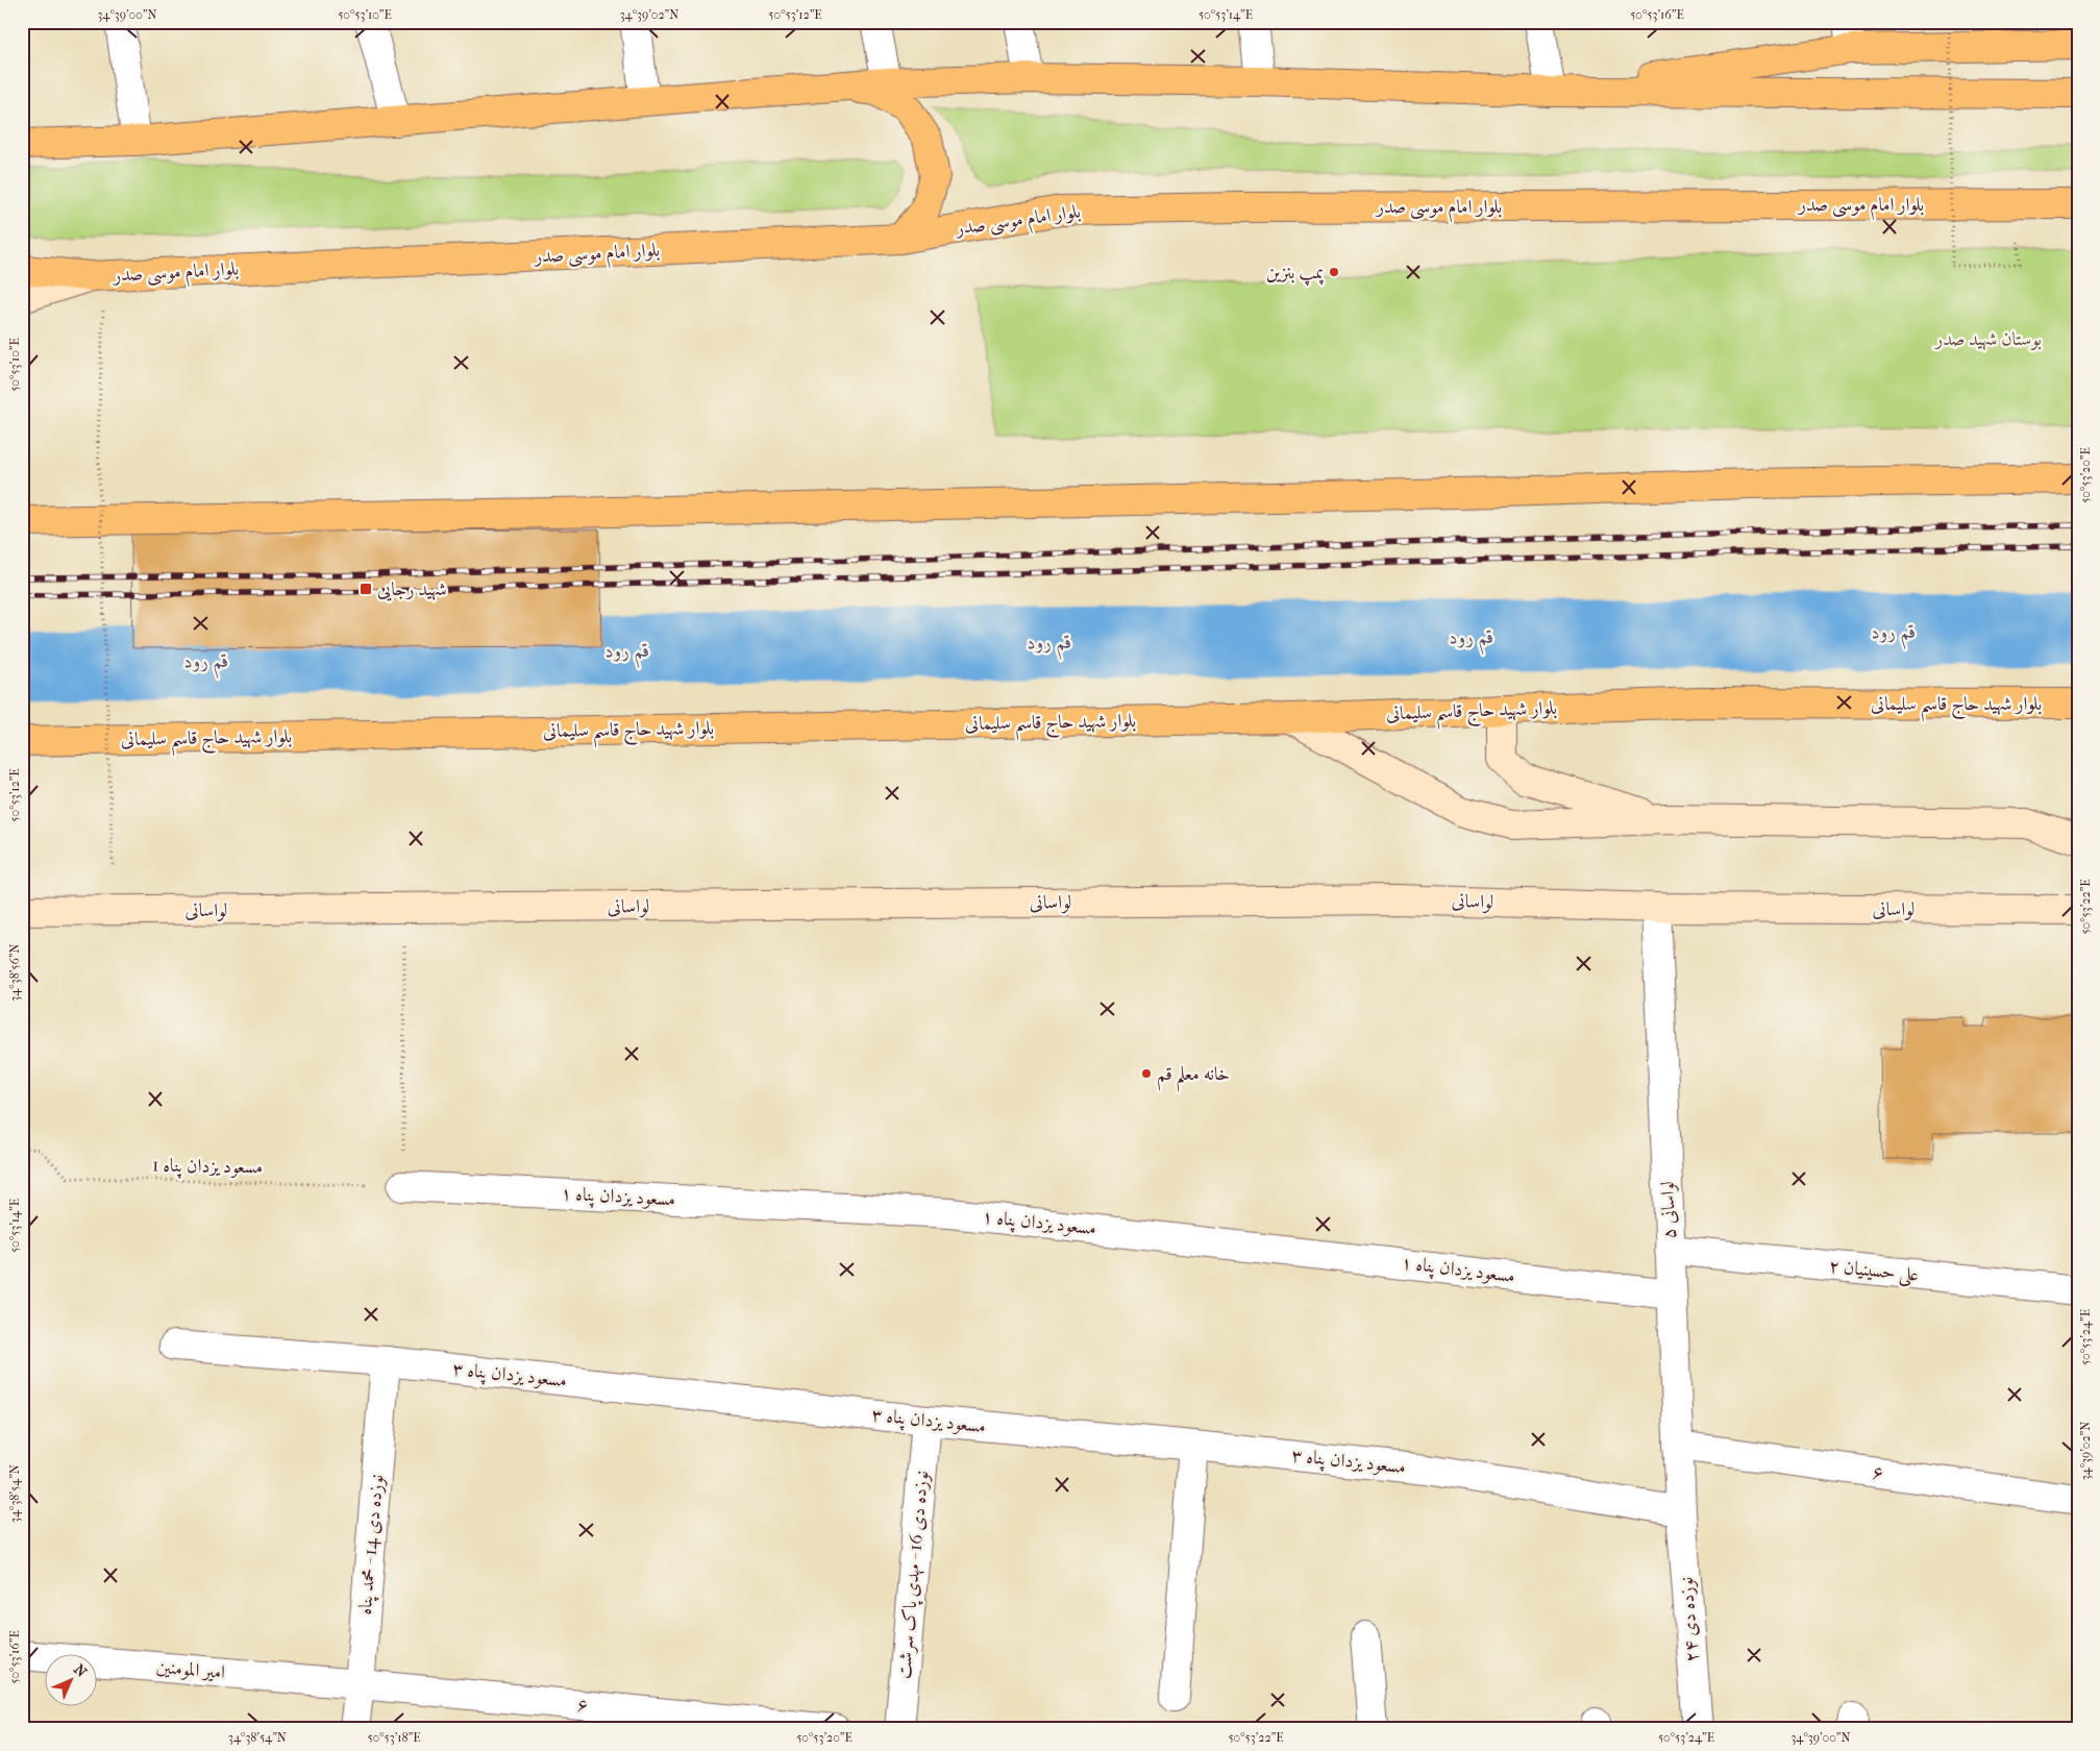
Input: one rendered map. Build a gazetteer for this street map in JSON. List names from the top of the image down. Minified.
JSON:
{"streets":{"main road":["بلوار امام موسی صدر","بلوار شهید حاج قاسم سلیمانی","لواسانی"],"street":["۱ مسعود یزدان پناه","لواسانی ۵","۲ علی حسینیان","۳ مسعود یزدان پناه","۶","نوزده دی 14 - محمد پناه","نوزده دی 16 - مهدی پاک سرشت","نوزده دی ۲۴","امیر المومنین"],"path":["1 مسعود یزدان پناه"]},"crossings":[["لواسانی","لواسانی ۵"],["1 مسعود یزدان پناه","۱ مسعود یزدان پناه"],["۱ مسعود یزدان پناه","لواسانی ۵"],["لواسانی ۵","۲ علی حسینیان"],["لواسانی ۵","۳ مسعود یزدان پناه"],["لواسانی ۵","۶"],["لواسانی ۵","نوزده دی ۲۴"],["۳ مسعود یزدان پناه","نوزده دی 14 - محمد پناه"],["۳ مسعود یزدان پناه","نوزده دی 16 - مهدی پاک سرشت"],["۳ مسعود یزدان پناه","نوزده دی ۲۴"],["۶","نوزده دی 14 - محمد پناه"],["۶","امیر المومنین"],["نوزده دی 14 - محمد پناه","امیر المومنین"]],"water":["قم رود"],"parks":["بوستان شهید صدر"],"places":{"other":["پمپ بنزین","خانه معلم قم"],"transit":["شهید رجایی"]},"north":"top right","coordinates":["34°39'00\"N","50°53'10\"E","34°39'02\"N","50°53'12\"E","50°53'14\"E","50°53'16\"E","50°53'20\"E","50°53'22\"E","34°38'56\"N","50°53'24\"E","34°38'54\"N","50°53'18\"E"]}
